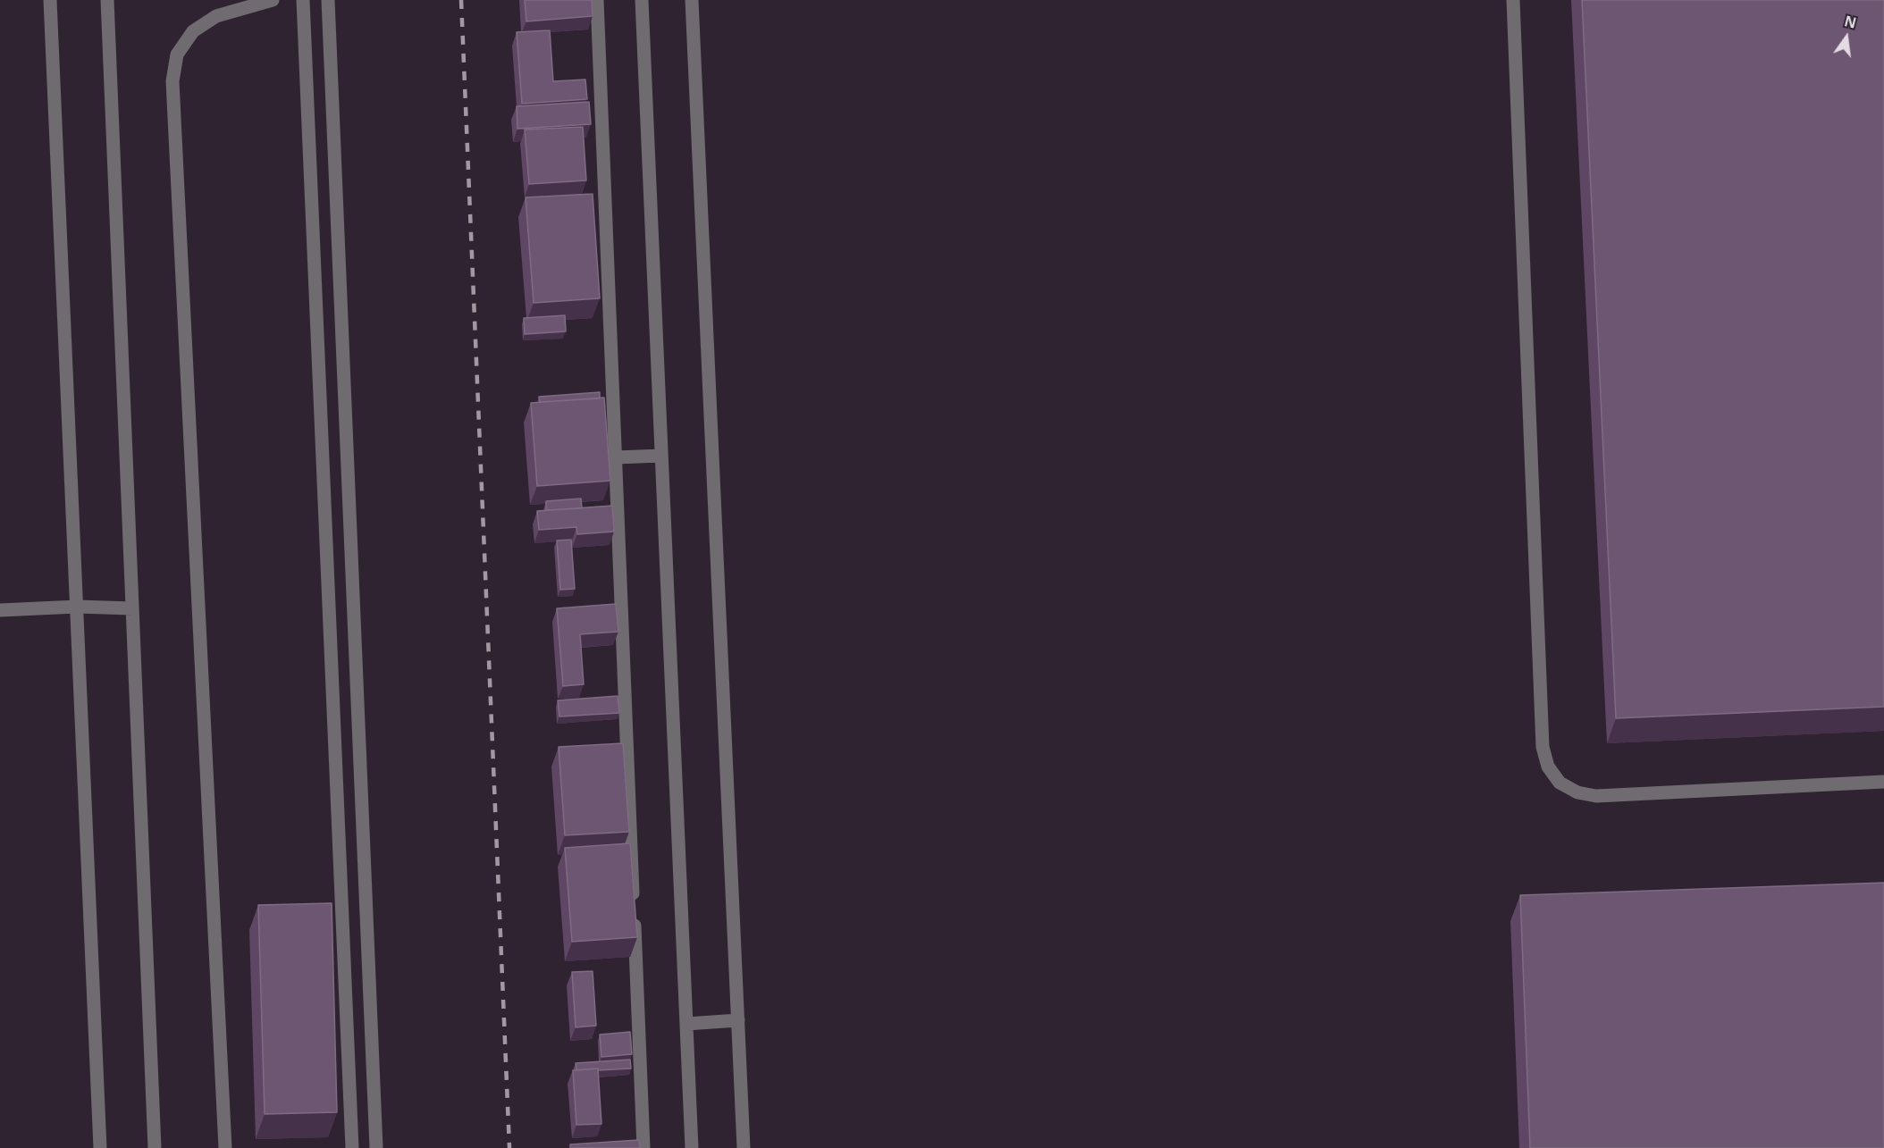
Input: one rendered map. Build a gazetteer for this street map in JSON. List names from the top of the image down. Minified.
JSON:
{"north":"top"}
